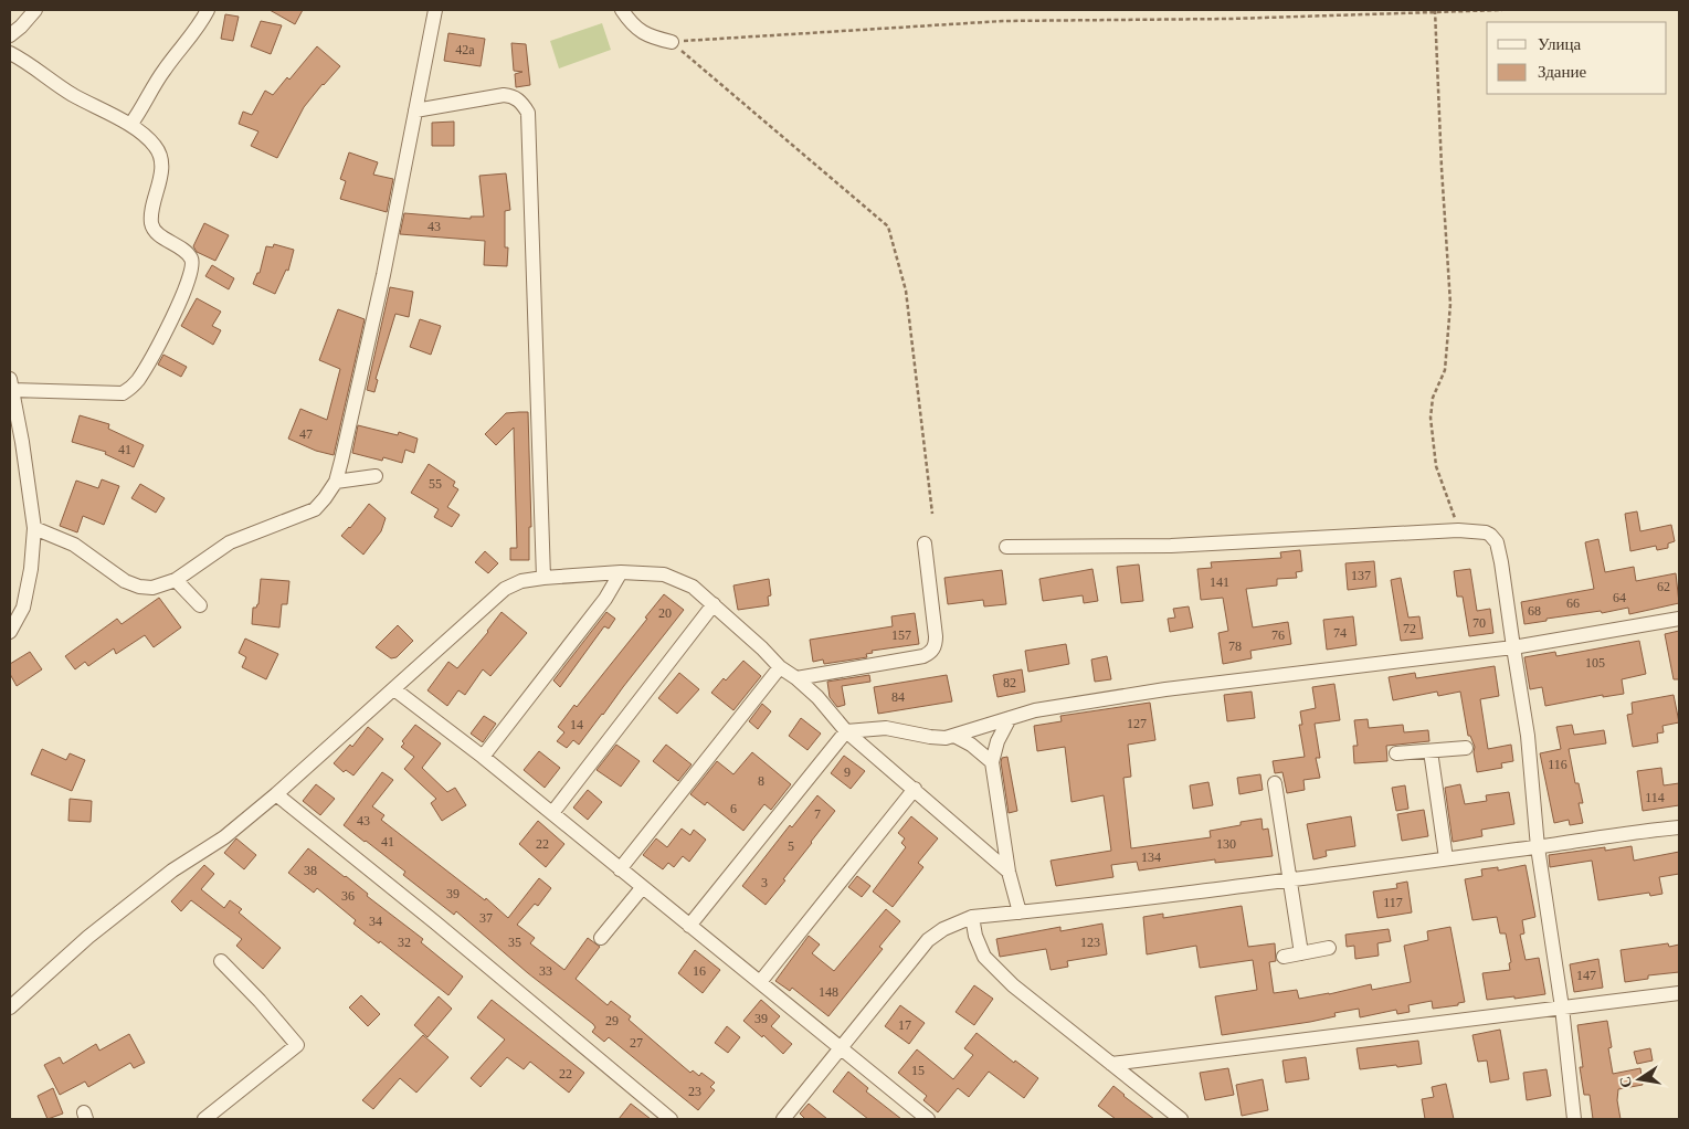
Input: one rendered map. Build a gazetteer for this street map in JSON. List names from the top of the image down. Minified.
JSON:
{"house_numbers":["42а","43","47","41","55","137","141","62","64","66","68","20","70","72","74","157","76","78","105","82","84","127","14","116","9","8","114","6","7","43","41","22","130","5","134","38","3","39","36","117","37","34","32","35","123","33","16","147","148","39","29","17","27","15","22","23"],"legend":["Улица","Здание"],"north":"left"}
